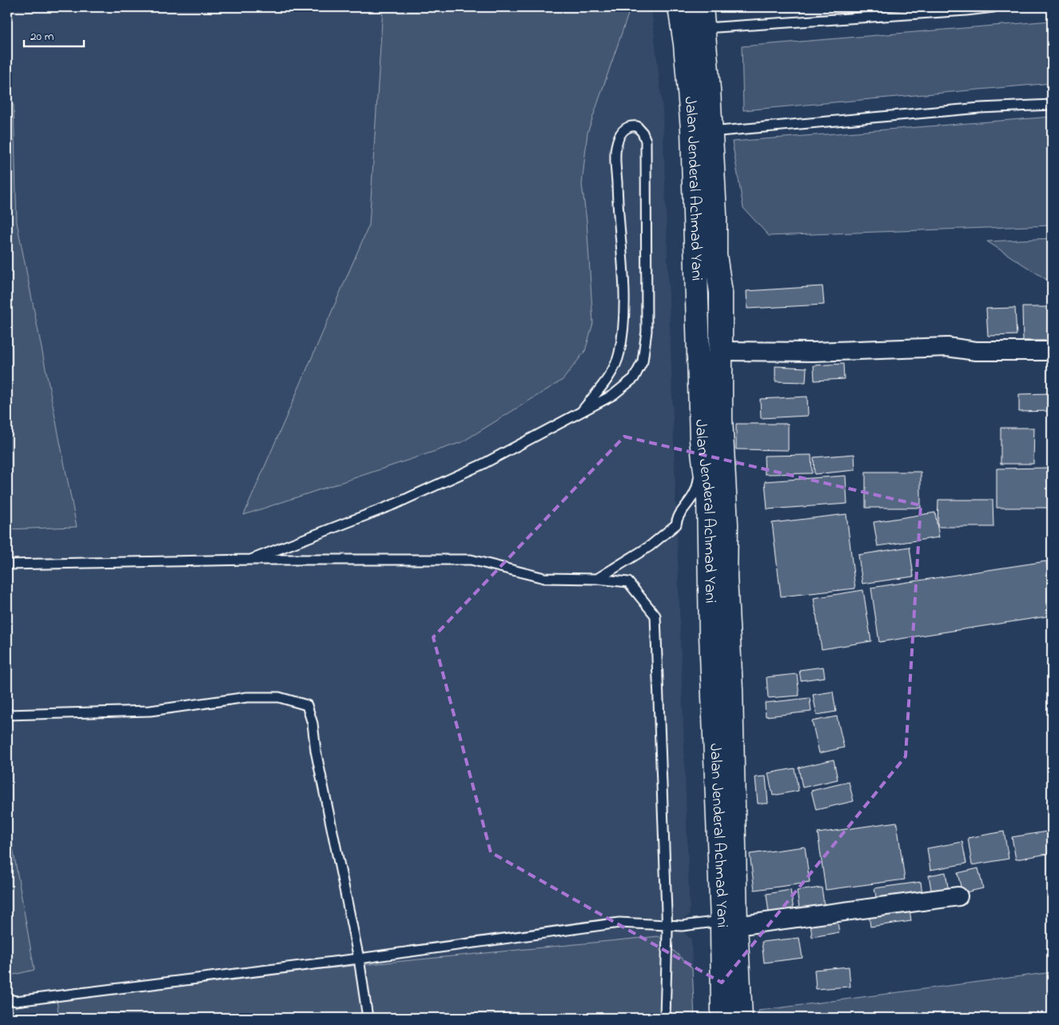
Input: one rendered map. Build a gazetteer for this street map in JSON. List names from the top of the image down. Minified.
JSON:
{"streets":{"highway":["Jalan Jenderal Achmad Yani"]},"scale_bar":"20 m"}
